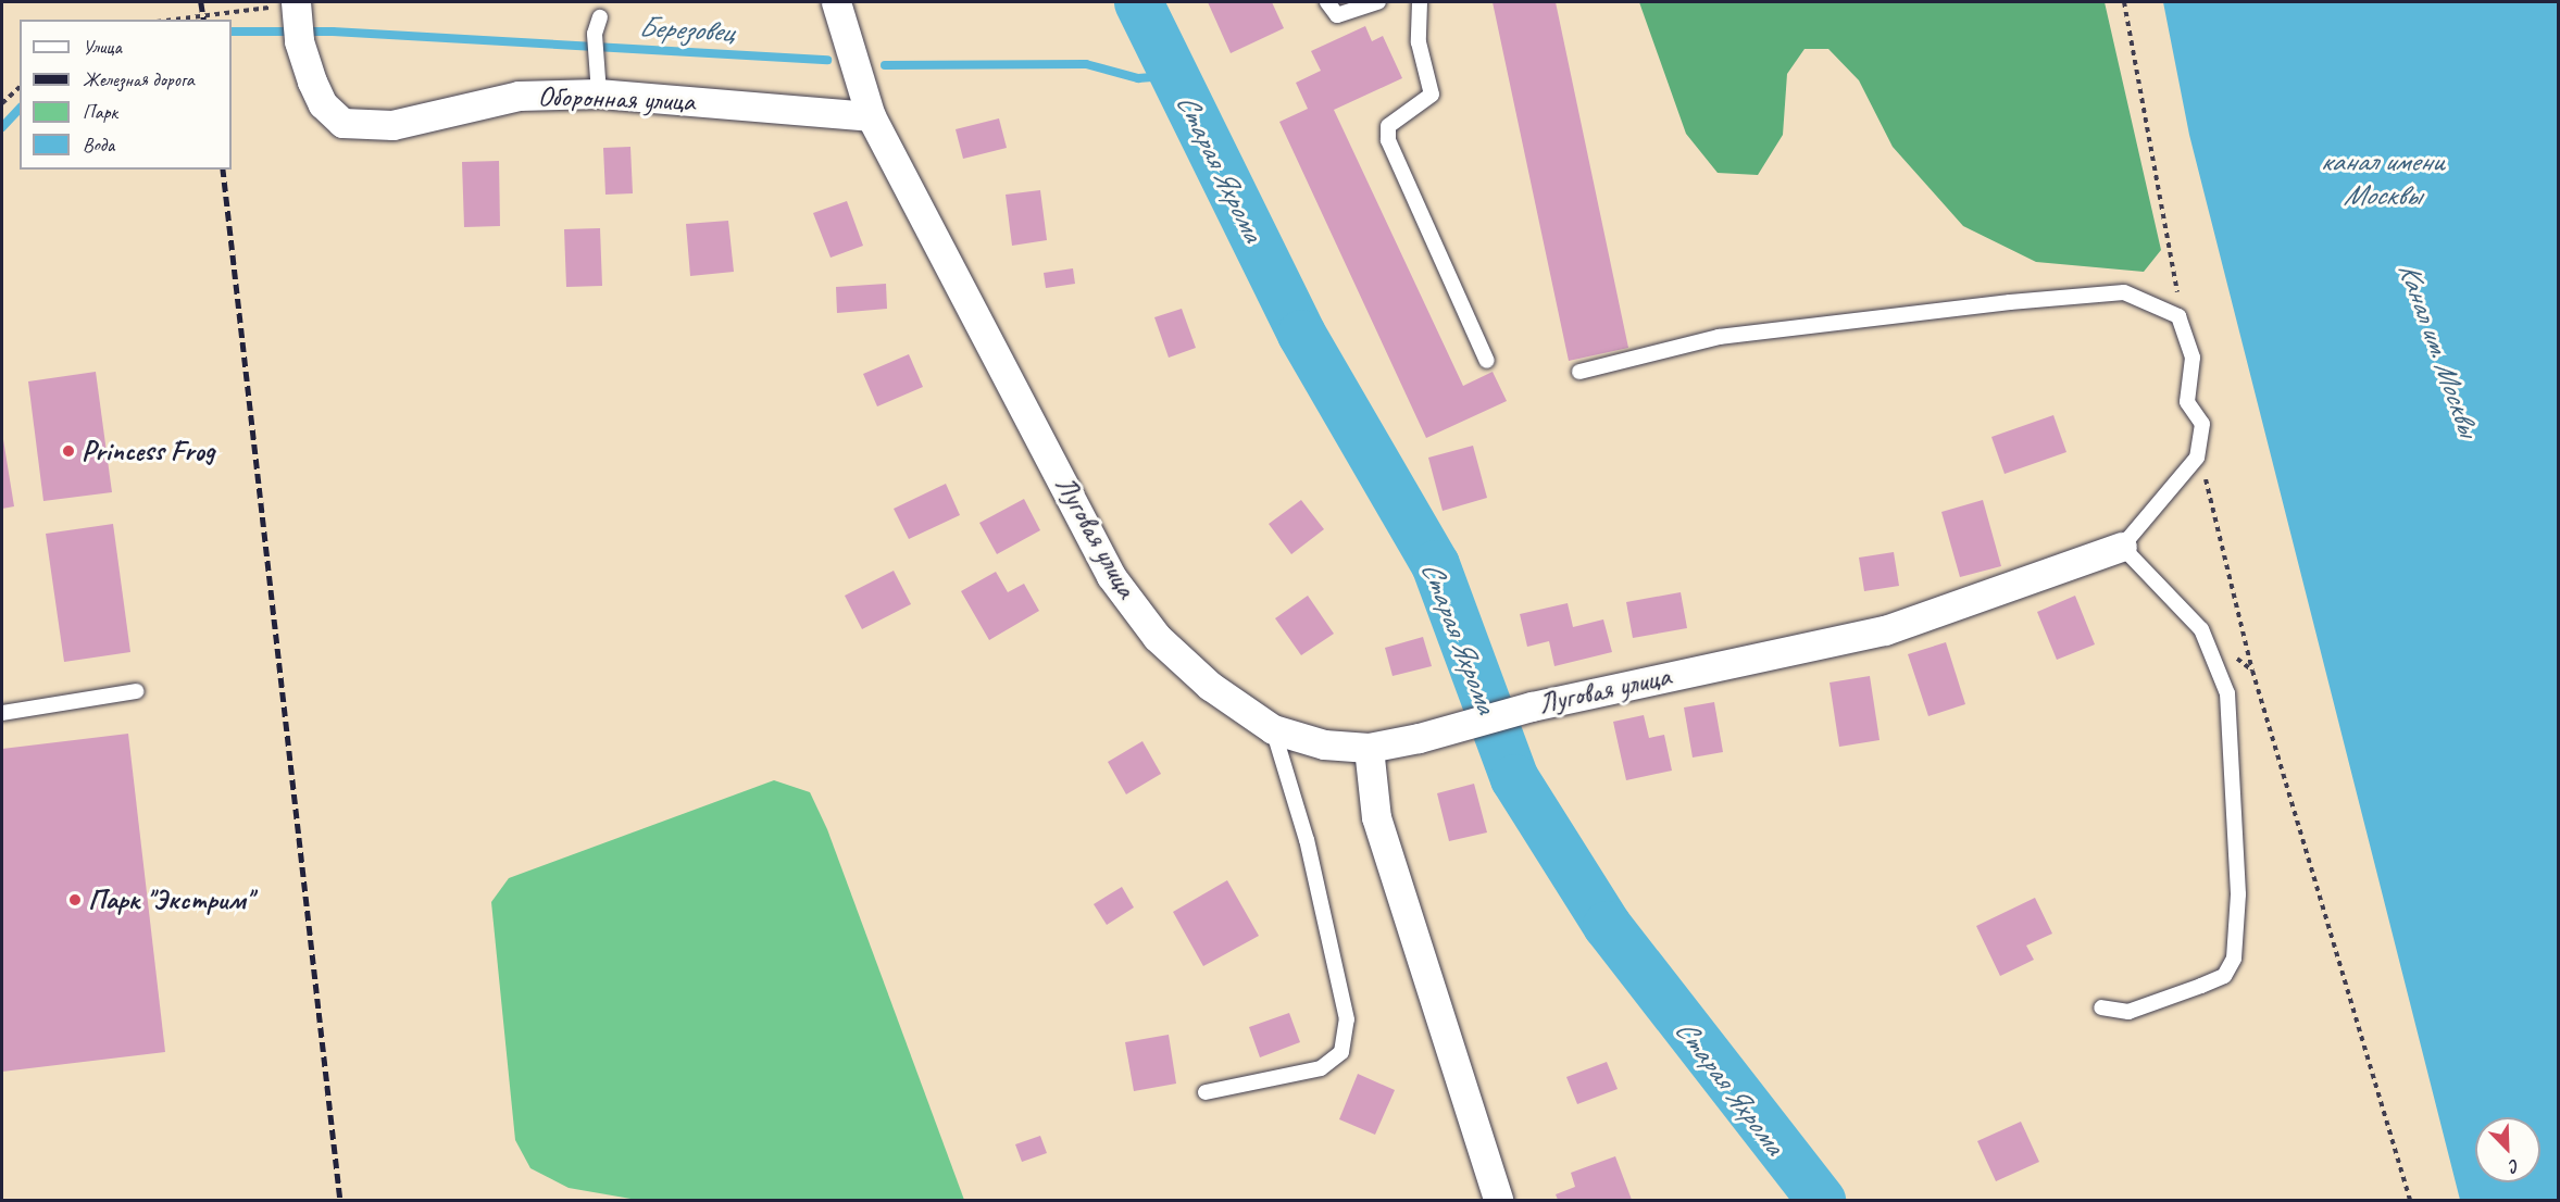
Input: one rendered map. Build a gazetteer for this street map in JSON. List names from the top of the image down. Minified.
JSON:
{"streets":{"street":["Оборонная улица","Луговая улица"]},"crossings":[["Оборонная улица","Луговая улица"]],"water":["Березовец","канал имени Москвы","Старая Яхрома","Канал им. Москвы"],"places":["Princess Frog","Парк \"Экстрим\""],"legend":["Улица","Железная дорога","Парк","Вода"],"north":"bottom right"}
